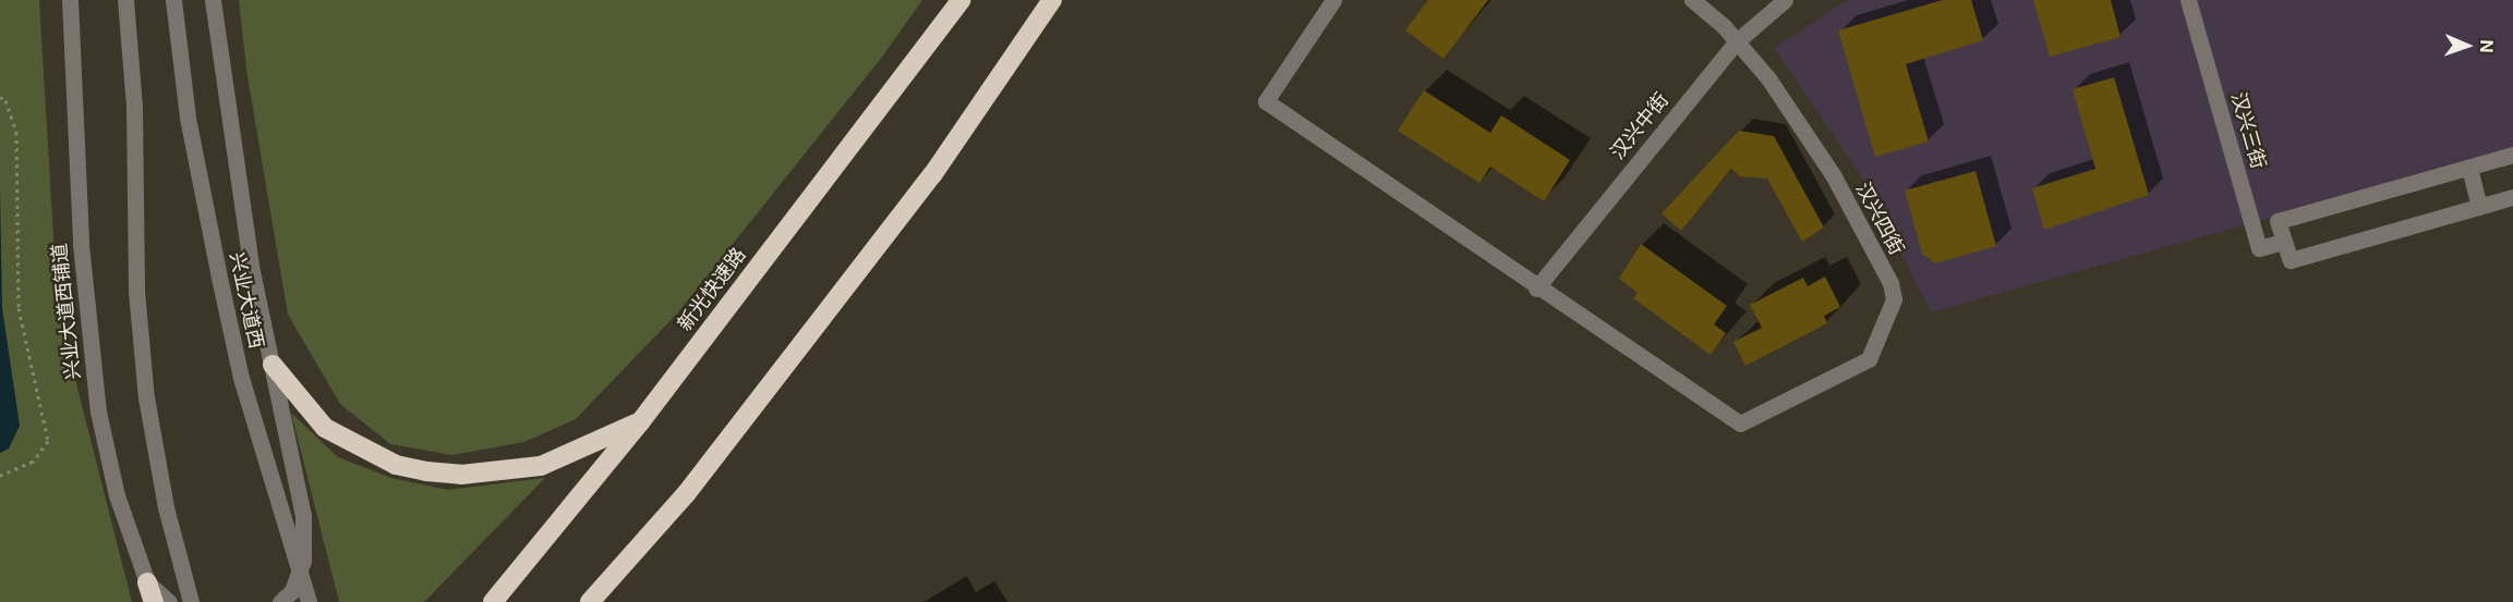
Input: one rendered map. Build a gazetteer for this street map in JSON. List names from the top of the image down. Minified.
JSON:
{"streets":{"highway":["新光快速路"],"street":["汉兴中街","汉兴三街","汉兴四街","兴业大道西","兴业大道西铺道"]},"crossings":[["汉兴中街","汉兴四街"]],"north":"right"}
